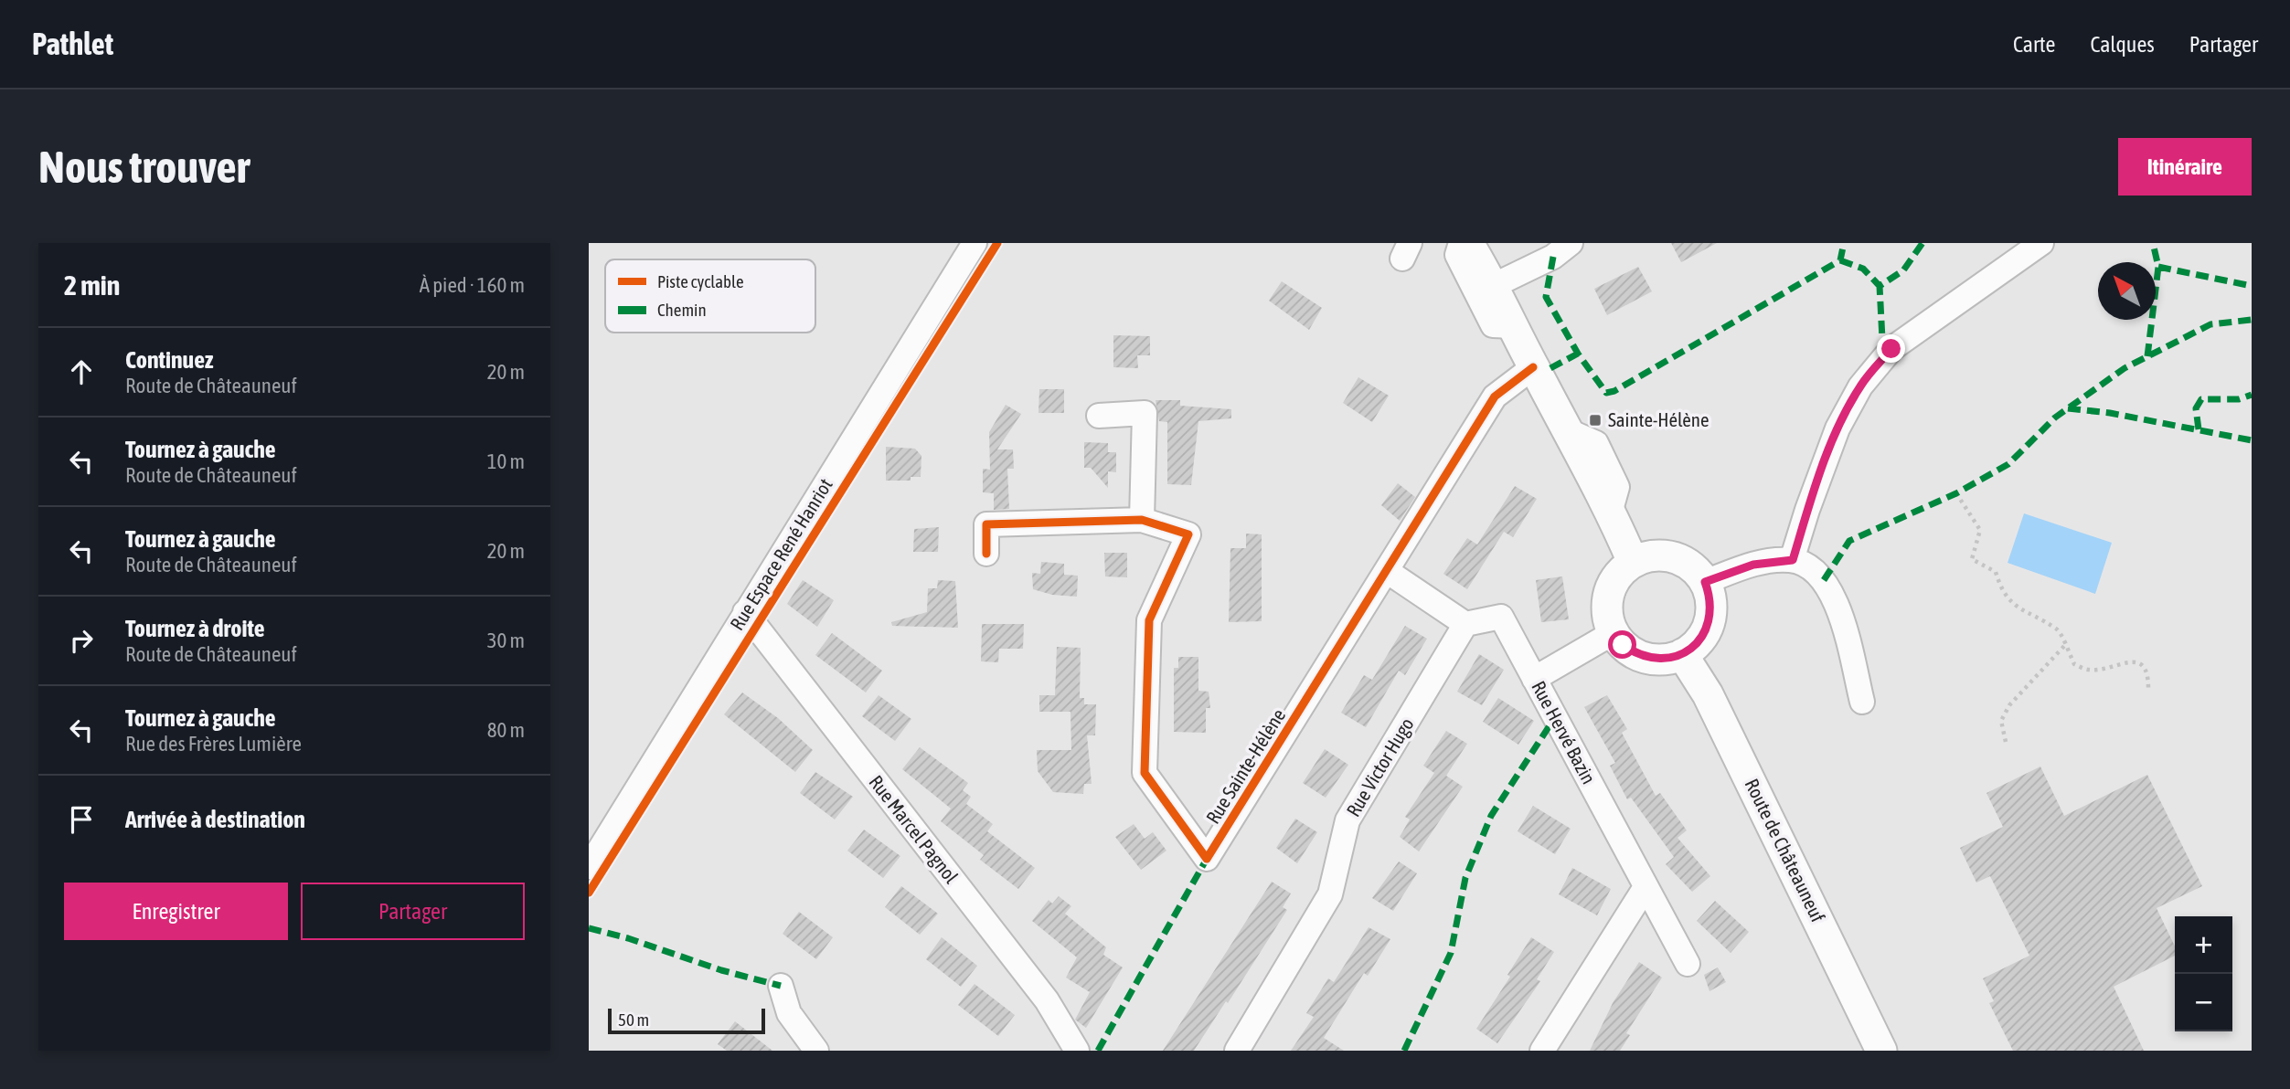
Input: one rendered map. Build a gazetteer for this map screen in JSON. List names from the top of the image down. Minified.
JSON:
{"streets":{"main road":["Route de Châteauneuf"],"street":["Rue Espace René Hanriot","Rue Hervé Bazin","Rue Sainte-Hélène","Rue Victor Hugo","Rue Marcel Pagnol"]},"crossings":[["Rue Espace René Hanriot","Rue Marcel Pagnol"],["Rue Hervé Bazin","Rue Victor Hugo"]],"places":{"transit":["Sainte-Hélène"]},"legend":["Piste cyclable","Chemin"],"scale_bar":"50 m","north":"top left","page":{"header":"Pathlet","nav":["Carte","Calques","Partager"],"buttons":["Itinéraire",["Enregistrer","Partager"]],"title":"Nous trouver","heading":["2 min","À pied · 160 m"],"list":[["Continuez","Route de Châteauneuf","20 m"],["Tournez à gauche","Route de Châteauneuf","10 m"],["Tournez à gauche","Route de Châteauneuf","20 m"],["Tournez à droite","Route de Châteauneuf","30 m"],["Tournez à gauche","Rue des Frères Lumière","80 m"],"Arrivée à destination"],"map_buttons":["+","−"],"scale":"50 m"}}
